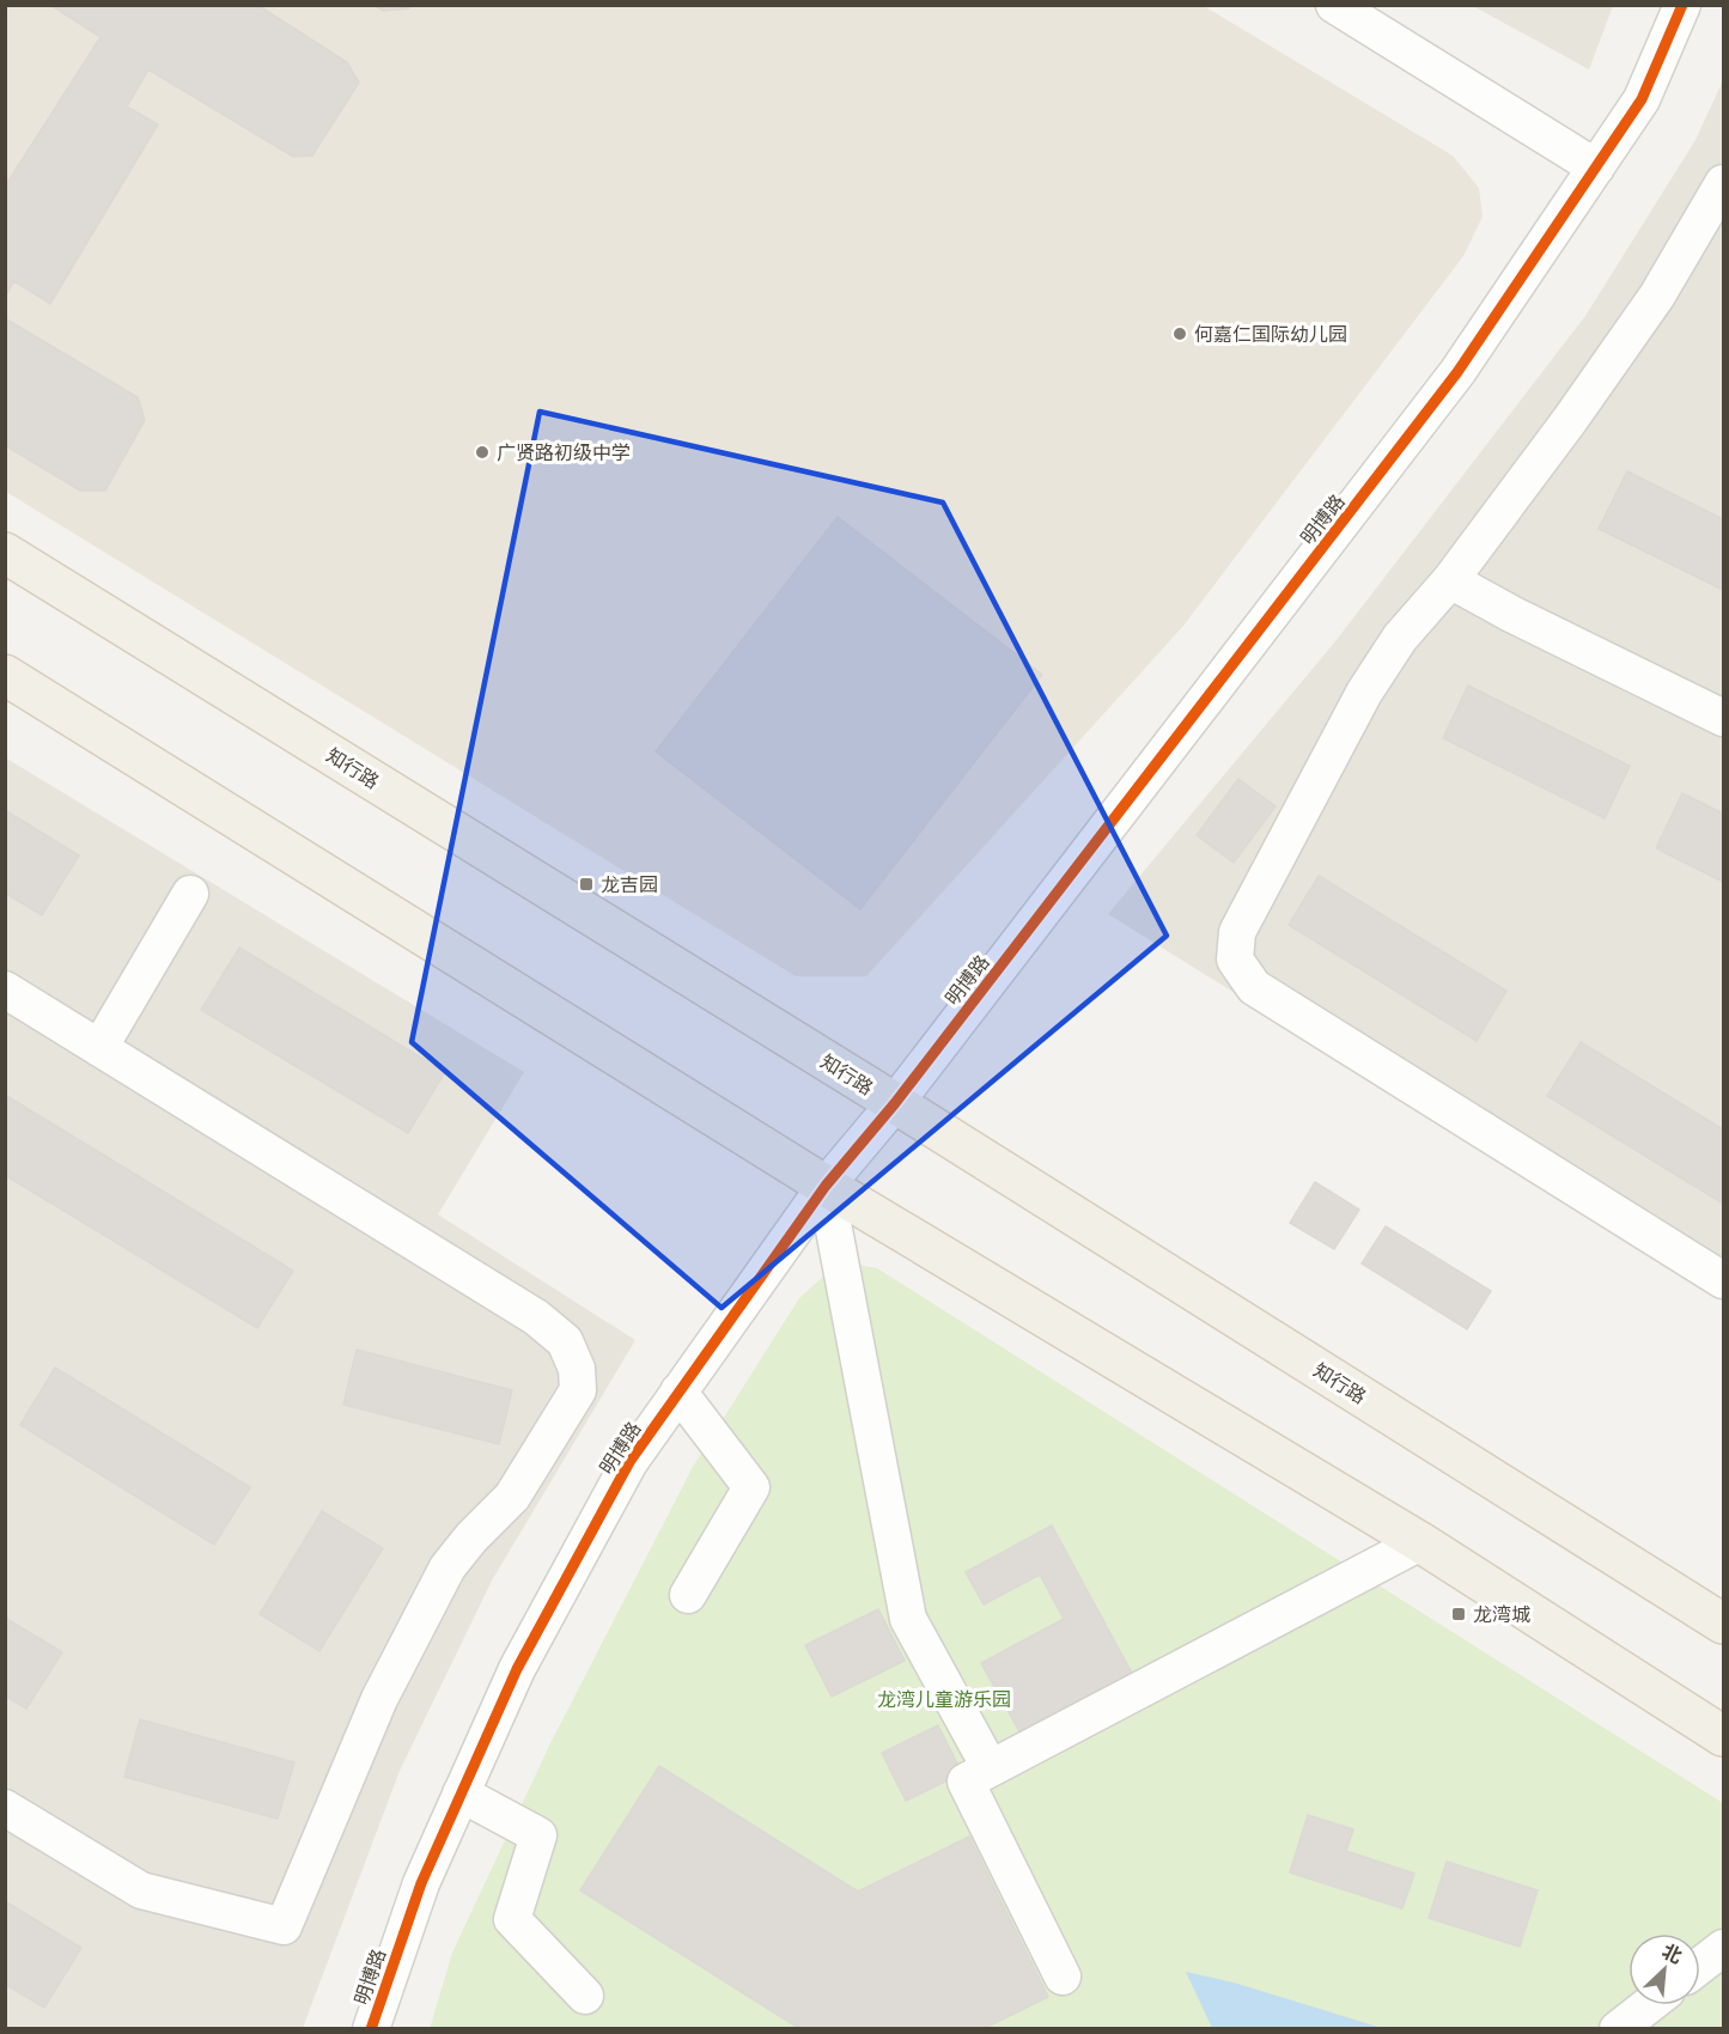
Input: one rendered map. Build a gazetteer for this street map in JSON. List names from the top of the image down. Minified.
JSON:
{"streets":{"main road":["知行路"],"street":["明博路"]},"crossings":[["明博路","知行路"]],"parks":["龙湾儿童游乐园"],"places":{"other":["何嘉仁国际幼儿园","广贤路初级中学"],"transit":["龙吉园","龙湾城"]},"north":"top right"}
